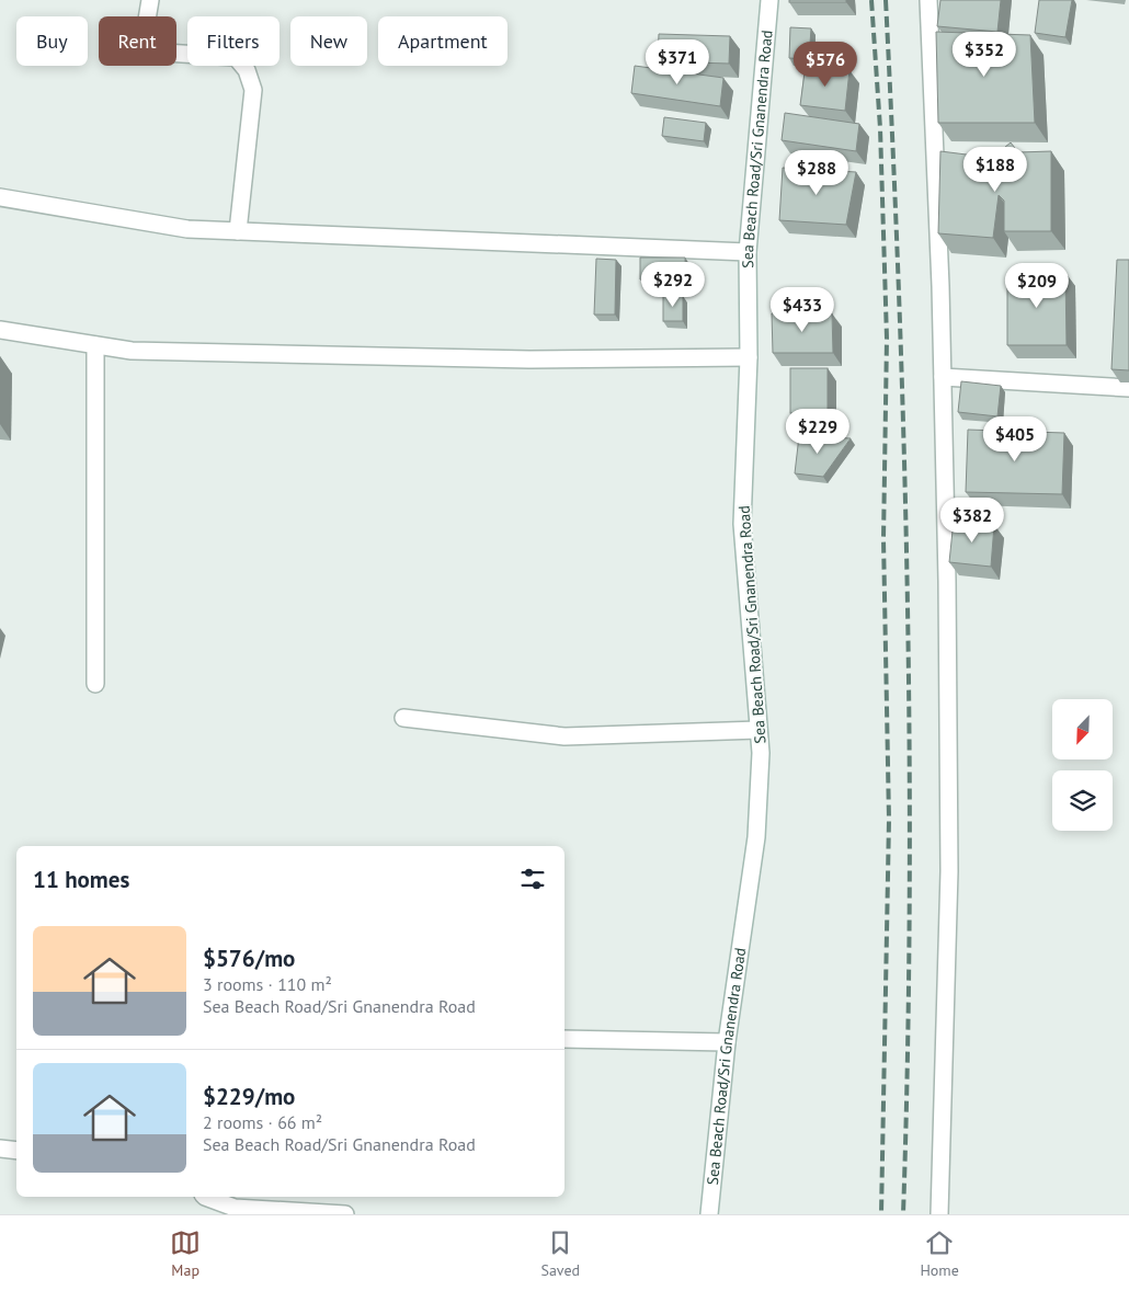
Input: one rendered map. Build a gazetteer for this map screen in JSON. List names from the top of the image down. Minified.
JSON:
{"streets":{"street":["Sea Beach Road/Sri Gnanendra Road"]},"north":"bottom left","page":{"chip":["Buy","Rent","Filters","New","Apartment"],"price":["$352","$371","$576","$188","$288","$292","$209","$433","$229","$405","$382"],"heading":"11 homes","list":[{"name":"$576/mo","note":"3 rooms · 110 m² · Sea Beach Road/Sri Gnanendra Road"},{"name":"$229/mo","note":"2 rooms · 66 m² · Sea Beach Road/Sri Gnanendra Road"}],"tabs":["Map","Saved","Home"]}}
